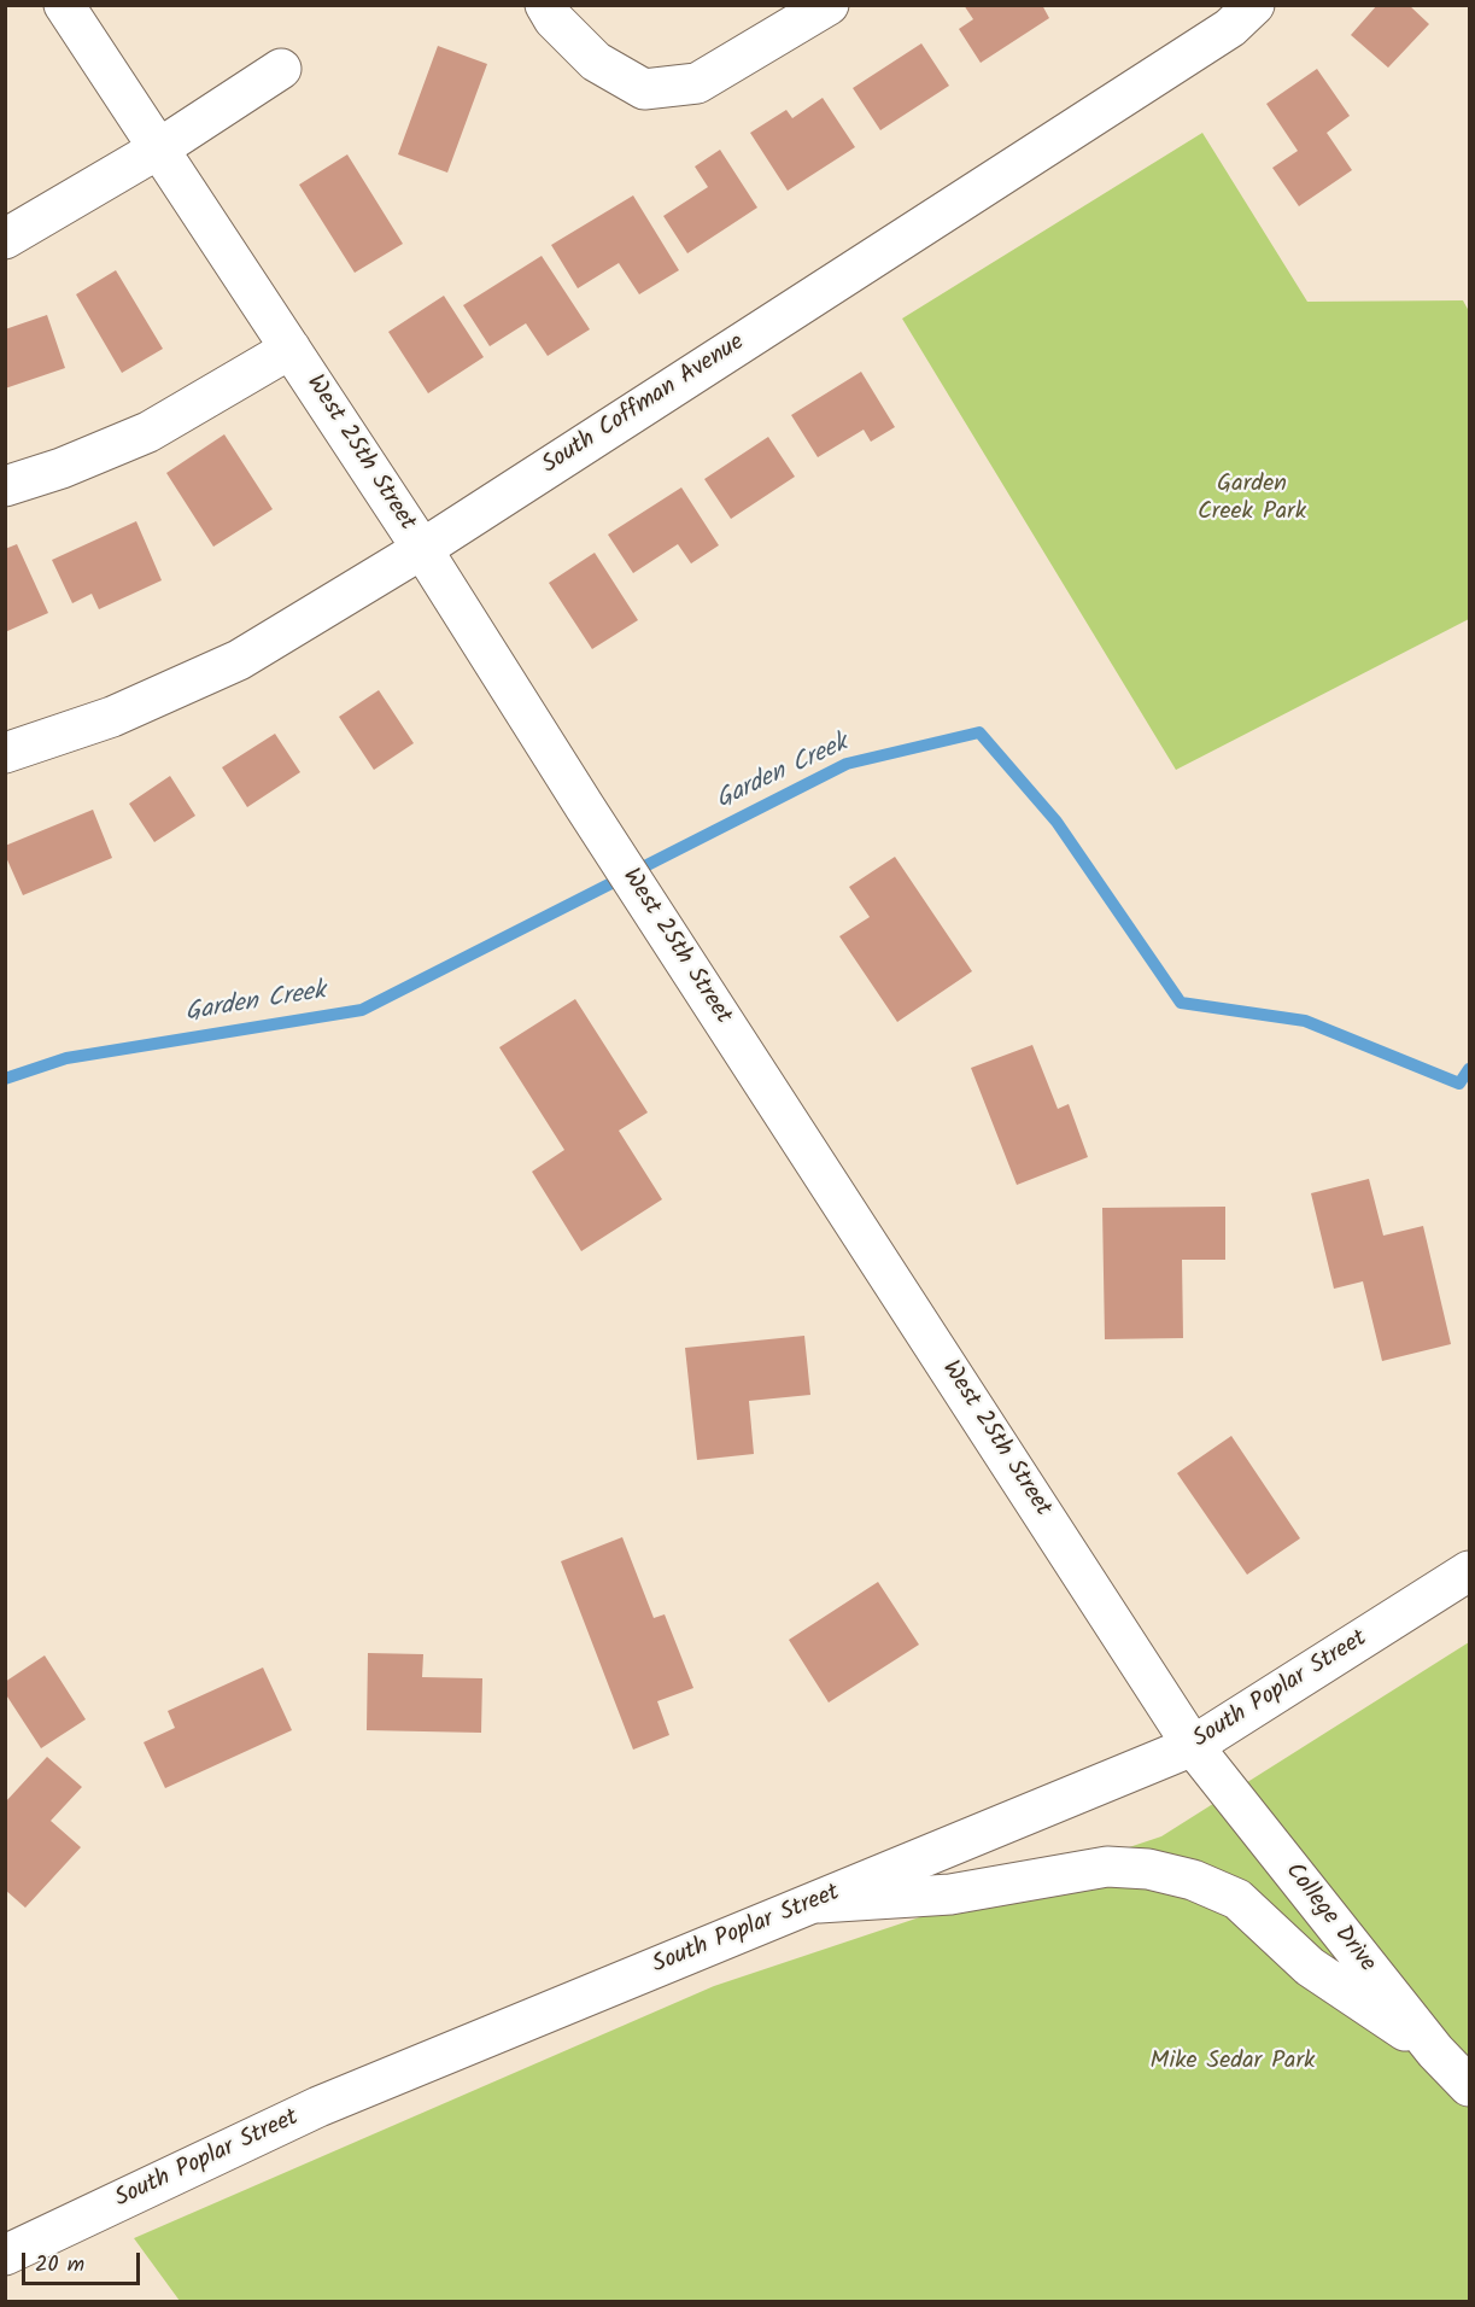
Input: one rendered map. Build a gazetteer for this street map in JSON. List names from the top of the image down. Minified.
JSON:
{"streets":{"street":["South Coffman Avenue","West 25th Street","South Poplar Street","College Drive"]},"crossings":[["South Coffman Avenue","West 25th Street"],["West 25th Street","South Poplar Street"],["West 25th Street","College Drive"],["South Poplar Street","College Drive"]],"water":["Garden Creek"],"parks":["Garden Creek Park","Mike Sedar Park"],"scale_bar":"20 m"}
